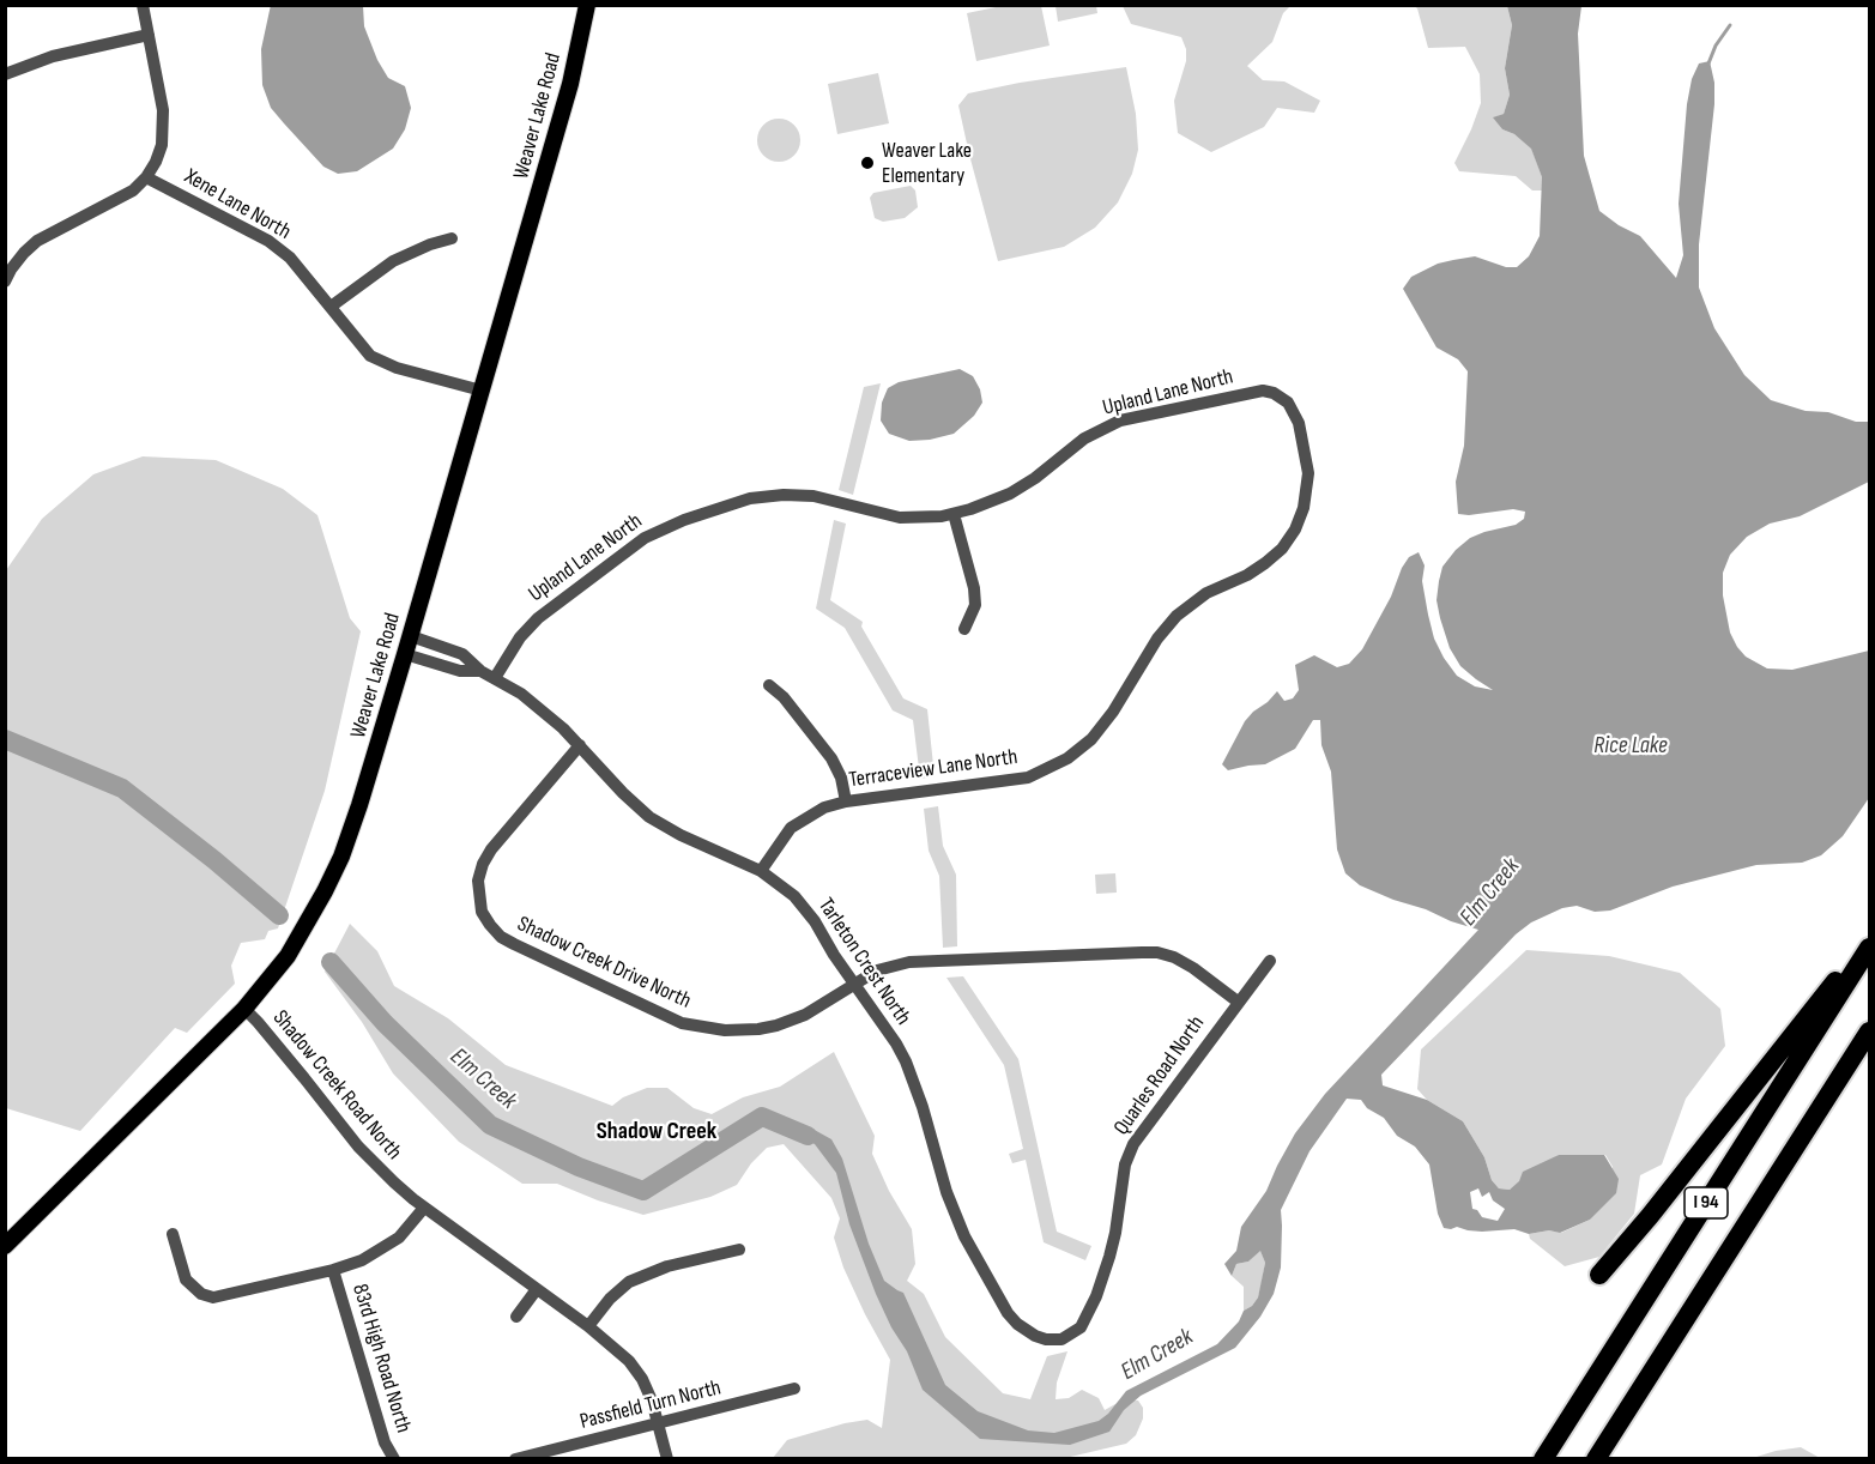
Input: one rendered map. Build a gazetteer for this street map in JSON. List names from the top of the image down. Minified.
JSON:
{"streets":{"highway":["I 94"],"main road":["Weaver Lake Road"],"street":["Xene Lane North","Upland Lane North","Terraceview Lane North","Tarleton Crest North","Shadow Creek Drive North","Quarles Road North","Shadow Creek Road North","83rd High Road North","Passfield Turn North"]},"crossings":[["Weaver Lake Road","Xene Lane North"],["Weaver Lake Road","Tarleton Crest North"],["Weaver Lake Road","Shadow Creek Road North"],["Upland Lane North","Terraceview Lane North"],["Upland Lane North","Tarleton Crest North"],["Terraceview Lane North","Tarleton Crest North"],["Tarleton Crest North","Shadow Creek Drive North"],["Tarleton Crest North","Quarles Road North"],["Shadow Creek Drive North","Quarles Road North"],["Shadow Creek Road North","Passfield Turn North"]],"districts":["Shadow Creek"],"water":["Rice Lake","Elm Creek"],"places":["Weaver Lake Elementary"]}
